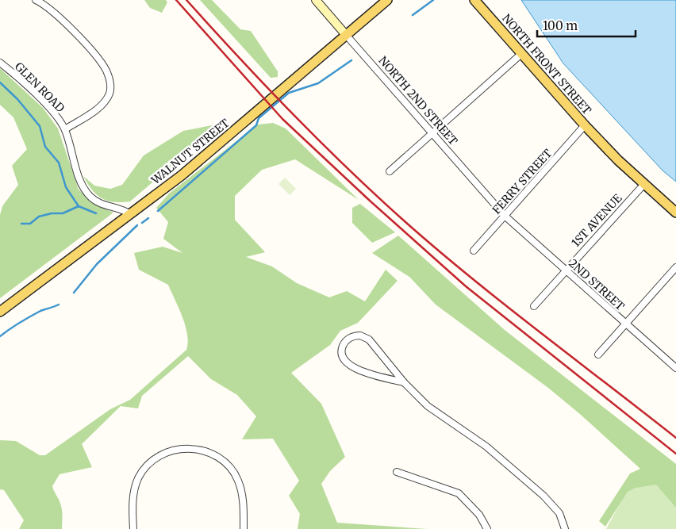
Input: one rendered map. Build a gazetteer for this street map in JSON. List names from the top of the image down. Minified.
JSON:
{"streets":{"main road":["NORTH FRONT STREET","WALNUT STREET"],"street":["GLEN ROAD","NORTH 2ND STREET","FERRY STREET","1ST AVENUE","2ND STREET"]},"crossings":[["NORTH FRONT STREET","FERRY STREET"],["NORTH FRONT STREET","1ST AVENUE"],["GLEN ROAD","WALNUT STREET"],["NORTH 2ND STREET","WALNUT STREET"],["NORTH 2ND STREET","FERRY STREET"],["NORTH 2ND STREET","2ND STREET"],["FERRY STREET","2ND STREET"],["1ST AVENUE","2ND STREET"]],"scale_bar":"100 m"}
